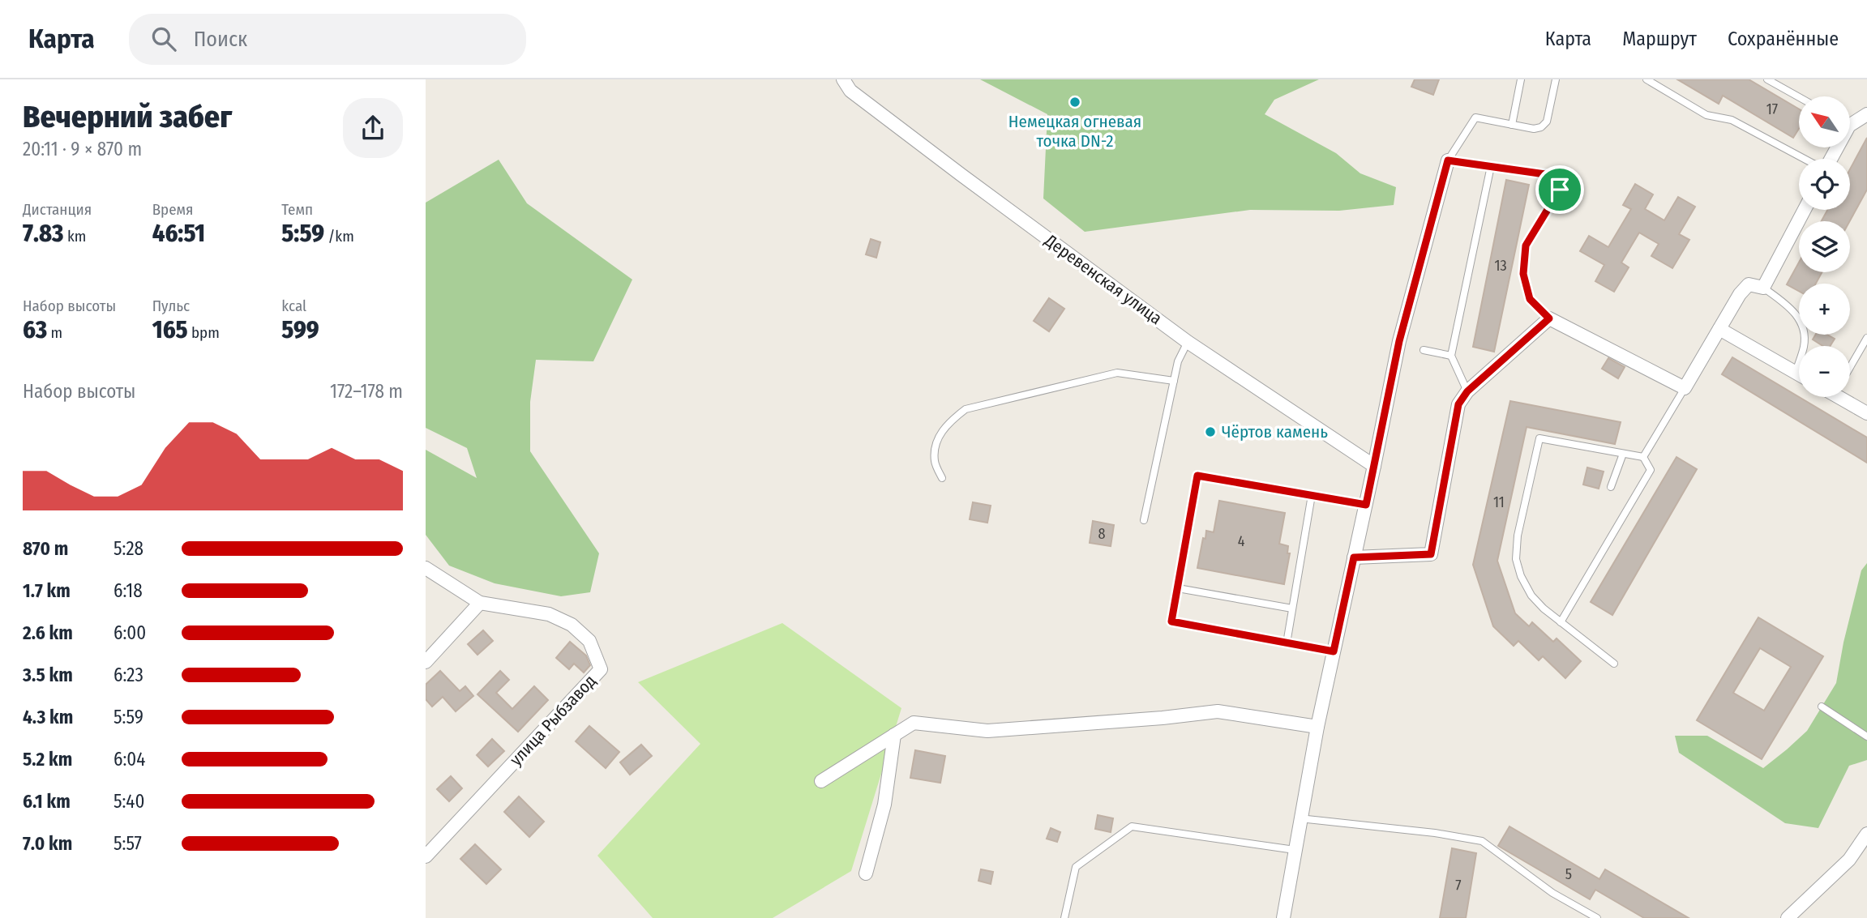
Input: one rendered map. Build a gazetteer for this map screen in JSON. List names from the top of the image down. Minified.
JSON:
{"streets":{"street":["Деревенская улица","улица Рыбзавод"]},"places":["Немецкая огневая точка DN-2","Чёртов камень"],"house_numbers":["17","13","11","8","4","5","7"],"north":"top left","page":{"header":"Карта","search":"Поиск","nav":["Карта","Маршрут","Сохранённые"],"heading":["Вечерний забег","20:11 · 9 × 870 m"],"map_buttons":["+","−"],"stats":[["Дистанция","7.83 km"],["Время","46:51"],["Темп","5:59 /km"],["Набор высоты","63 m"],["Пульс","165 bpm"],["kcal","599"]],"chart":["Набор высоты","172–178 m"],"list":[{"name":"870 m","note":"5:28"},{"name":"1.7 km","note":"6:18"},{"name":"2.6 km","note":"6:00"},{"name":"3.5 km","note":"6:23"},{"name":"4.3 km","note":"5:59"},{"name":"5.2 km","note":"6:04"},{"name":"6.1 km","note":"5:40"},{"name":"7.0 km","note":"5:57"}]}}
